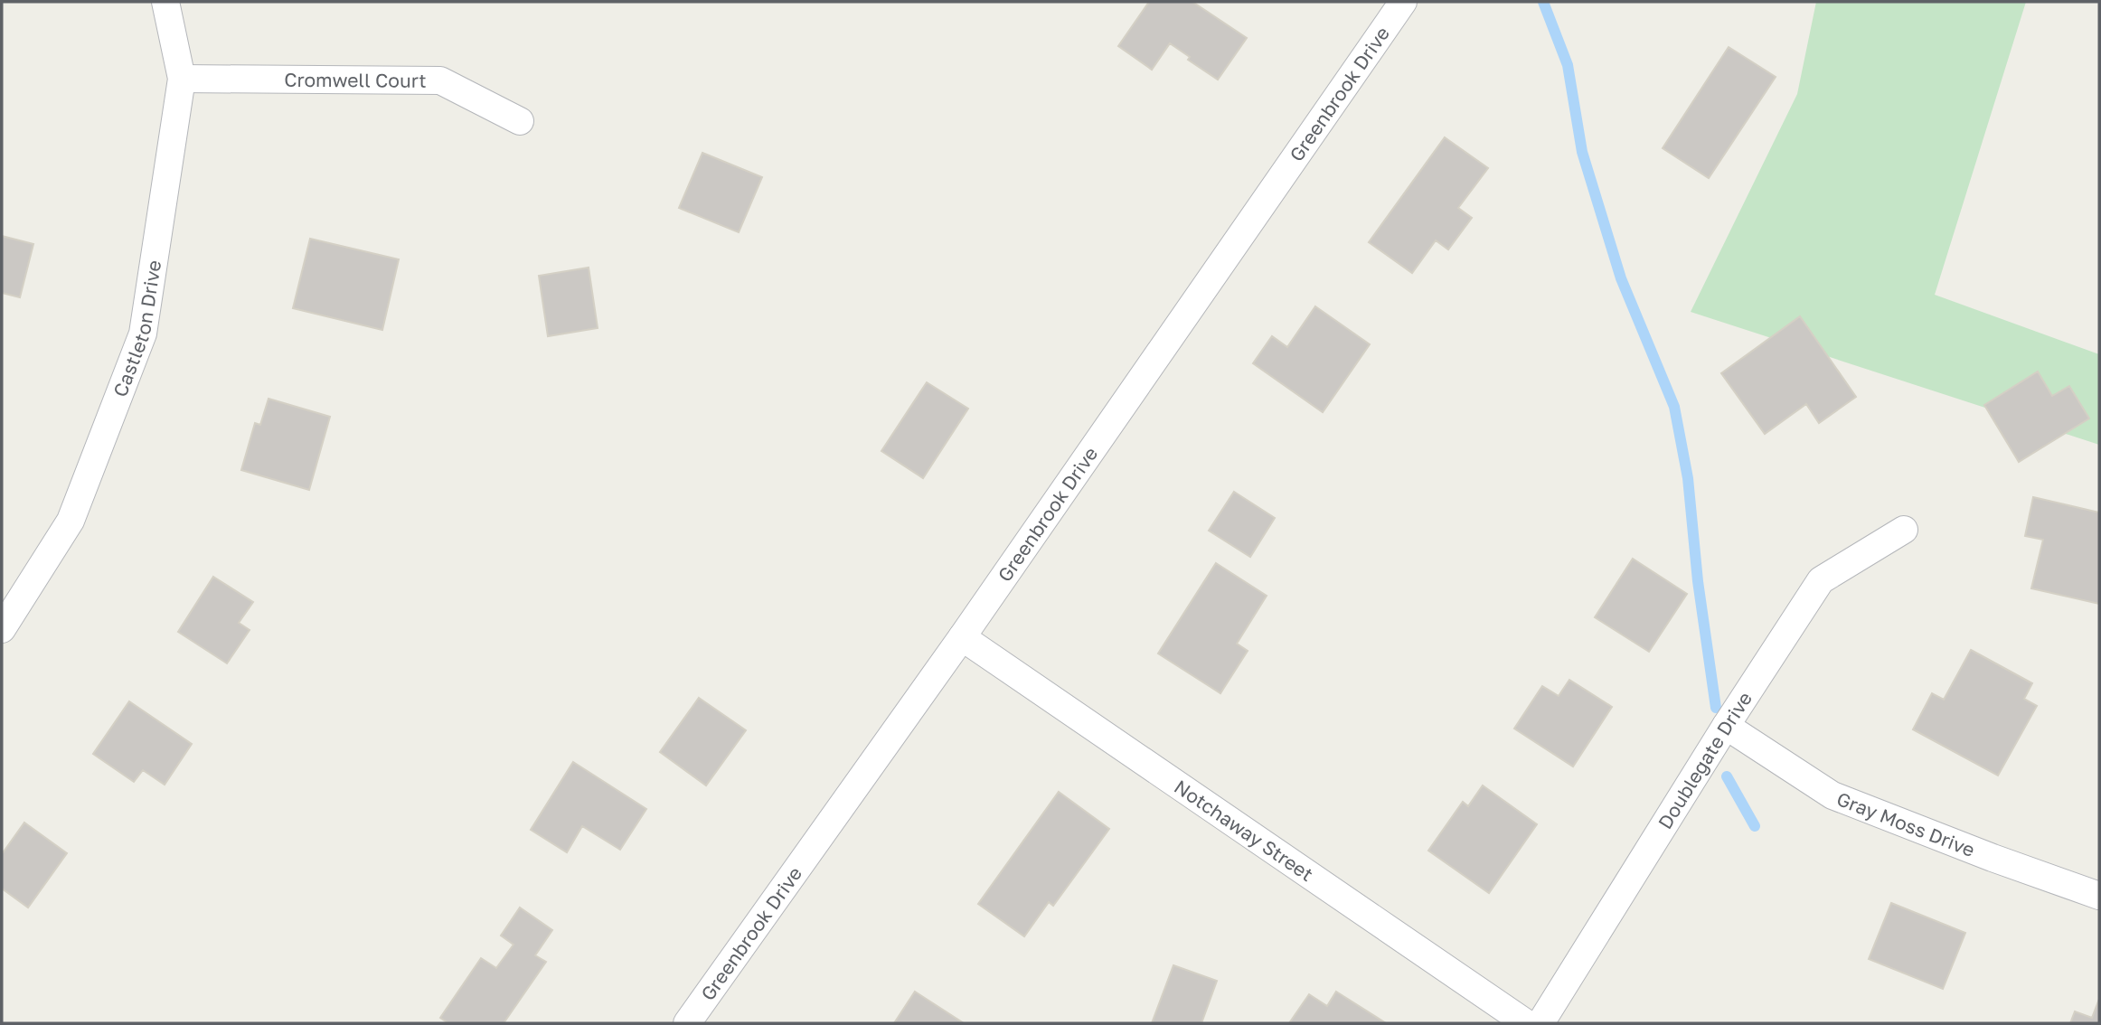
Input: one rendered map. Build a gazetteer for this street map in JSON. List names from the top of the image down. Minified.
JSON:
{"streets":{"street":["Cromwell Court","Greenbrook Drive","Castleton Drive","Doublegate Drive","Gray Moss Drive","Notchaway Street"]},"crossings":[["Cromwell Court","Castleton Drive"],["Greenbrook Drive","Notchaway Street"],["Doublegate Drive","Gray Moss Drive"]]}
